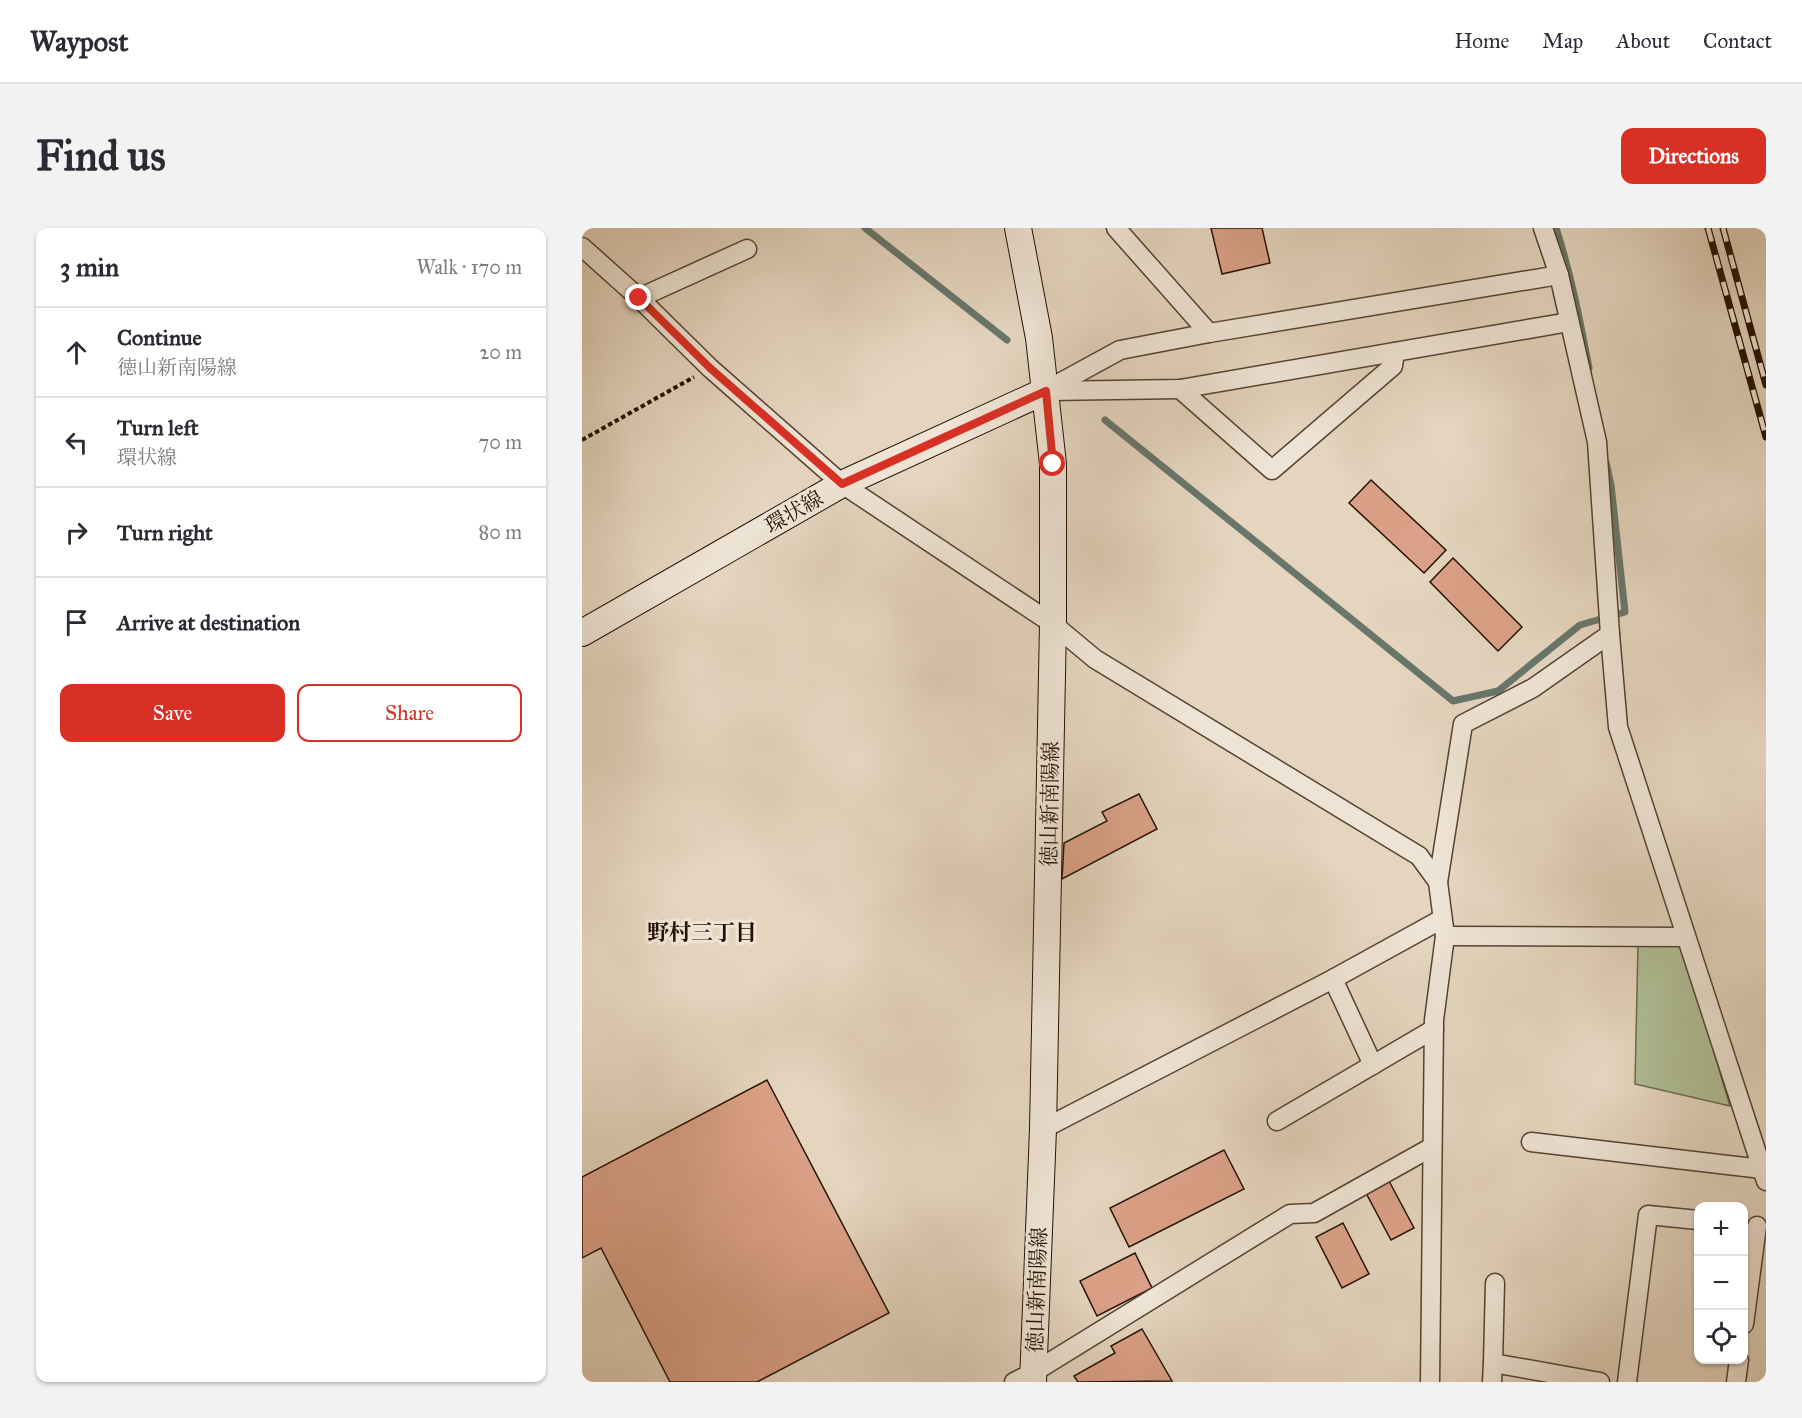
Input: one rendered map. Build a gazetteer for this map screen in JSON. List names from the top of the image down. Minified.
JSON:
{"streets":{"main road":["環状線","徳山新南陽線"]},"crossings":[["環状線","徳山新南陽線"]],"districts":["野村三丁目"],"page":{"header":"Waypost","nav":["Home","Map","About","Contact"],"buttons":["Directions",["Save","Share"]],"title":"Find us","heading":["3 min","Walk · 170 m"],"list":[["Continue","徳山新南陽線","20 m"],["Turn left","環状線","70 m"],["Turn right","80 m"],"Arrive at destination"],"map_buttons":["+","−"]}}
